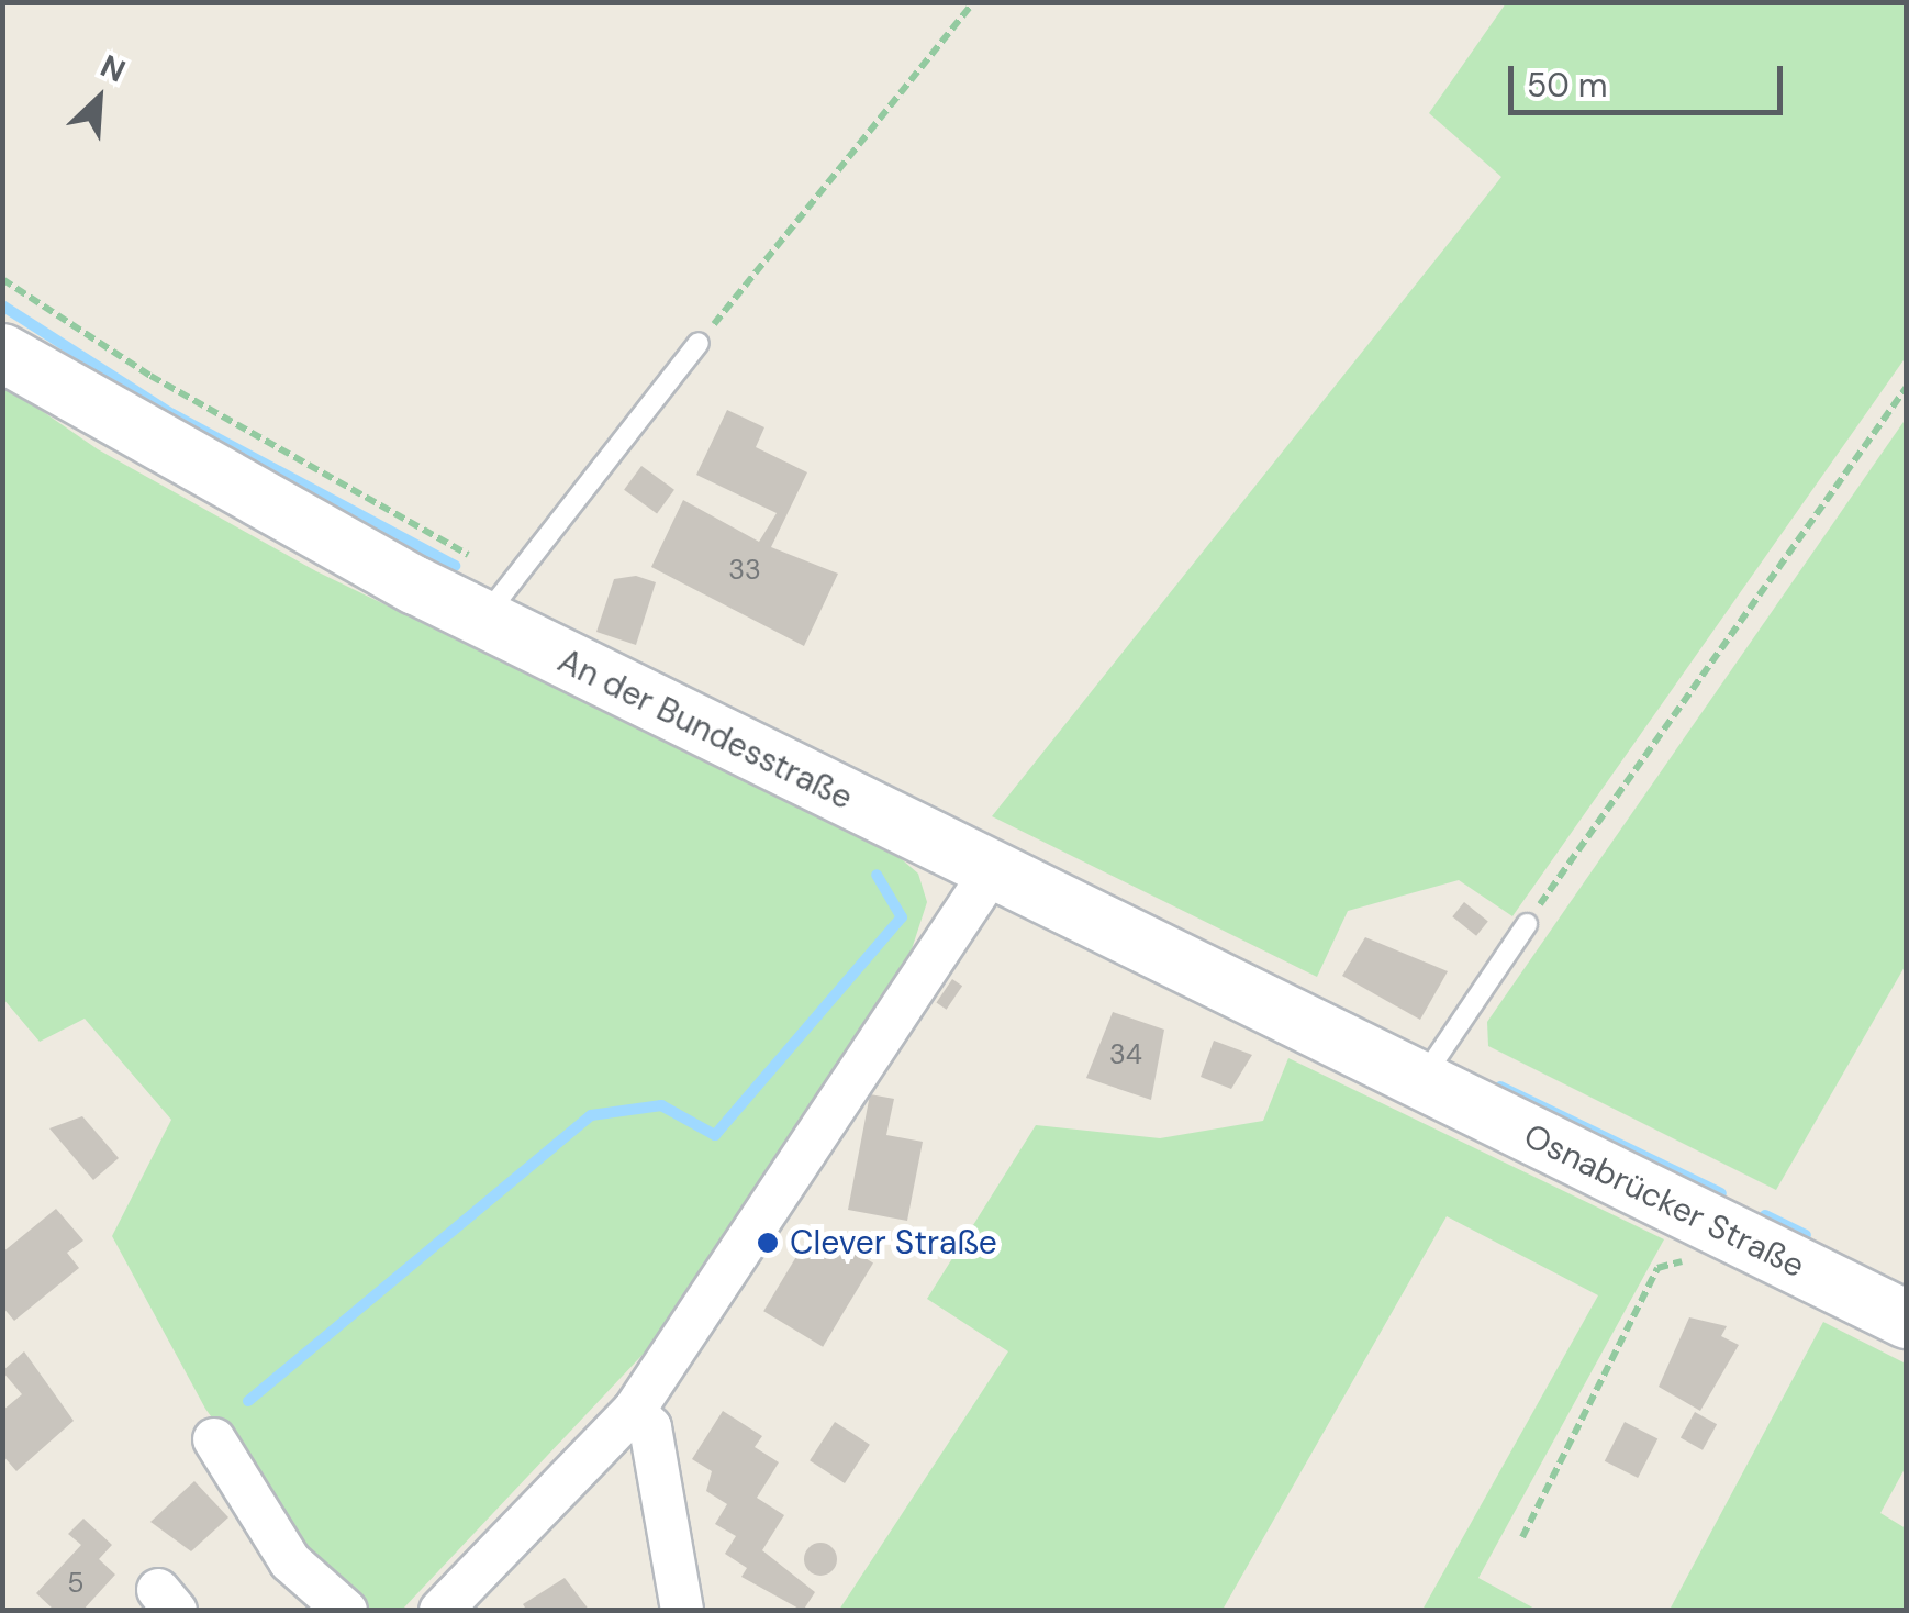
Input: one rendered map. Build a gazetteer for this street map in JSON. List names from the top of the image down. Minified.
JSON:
{"streets":{"main road":["An der Bundesstraße","Osnabrücker Straße"]},"crossings":[["An der Bundesstraße","Osnabrücker Straße"]],"places":["Clever Straße"],"house_numbers":["33","34","5"],"scale_bar":"50 m","north":"top right"}
